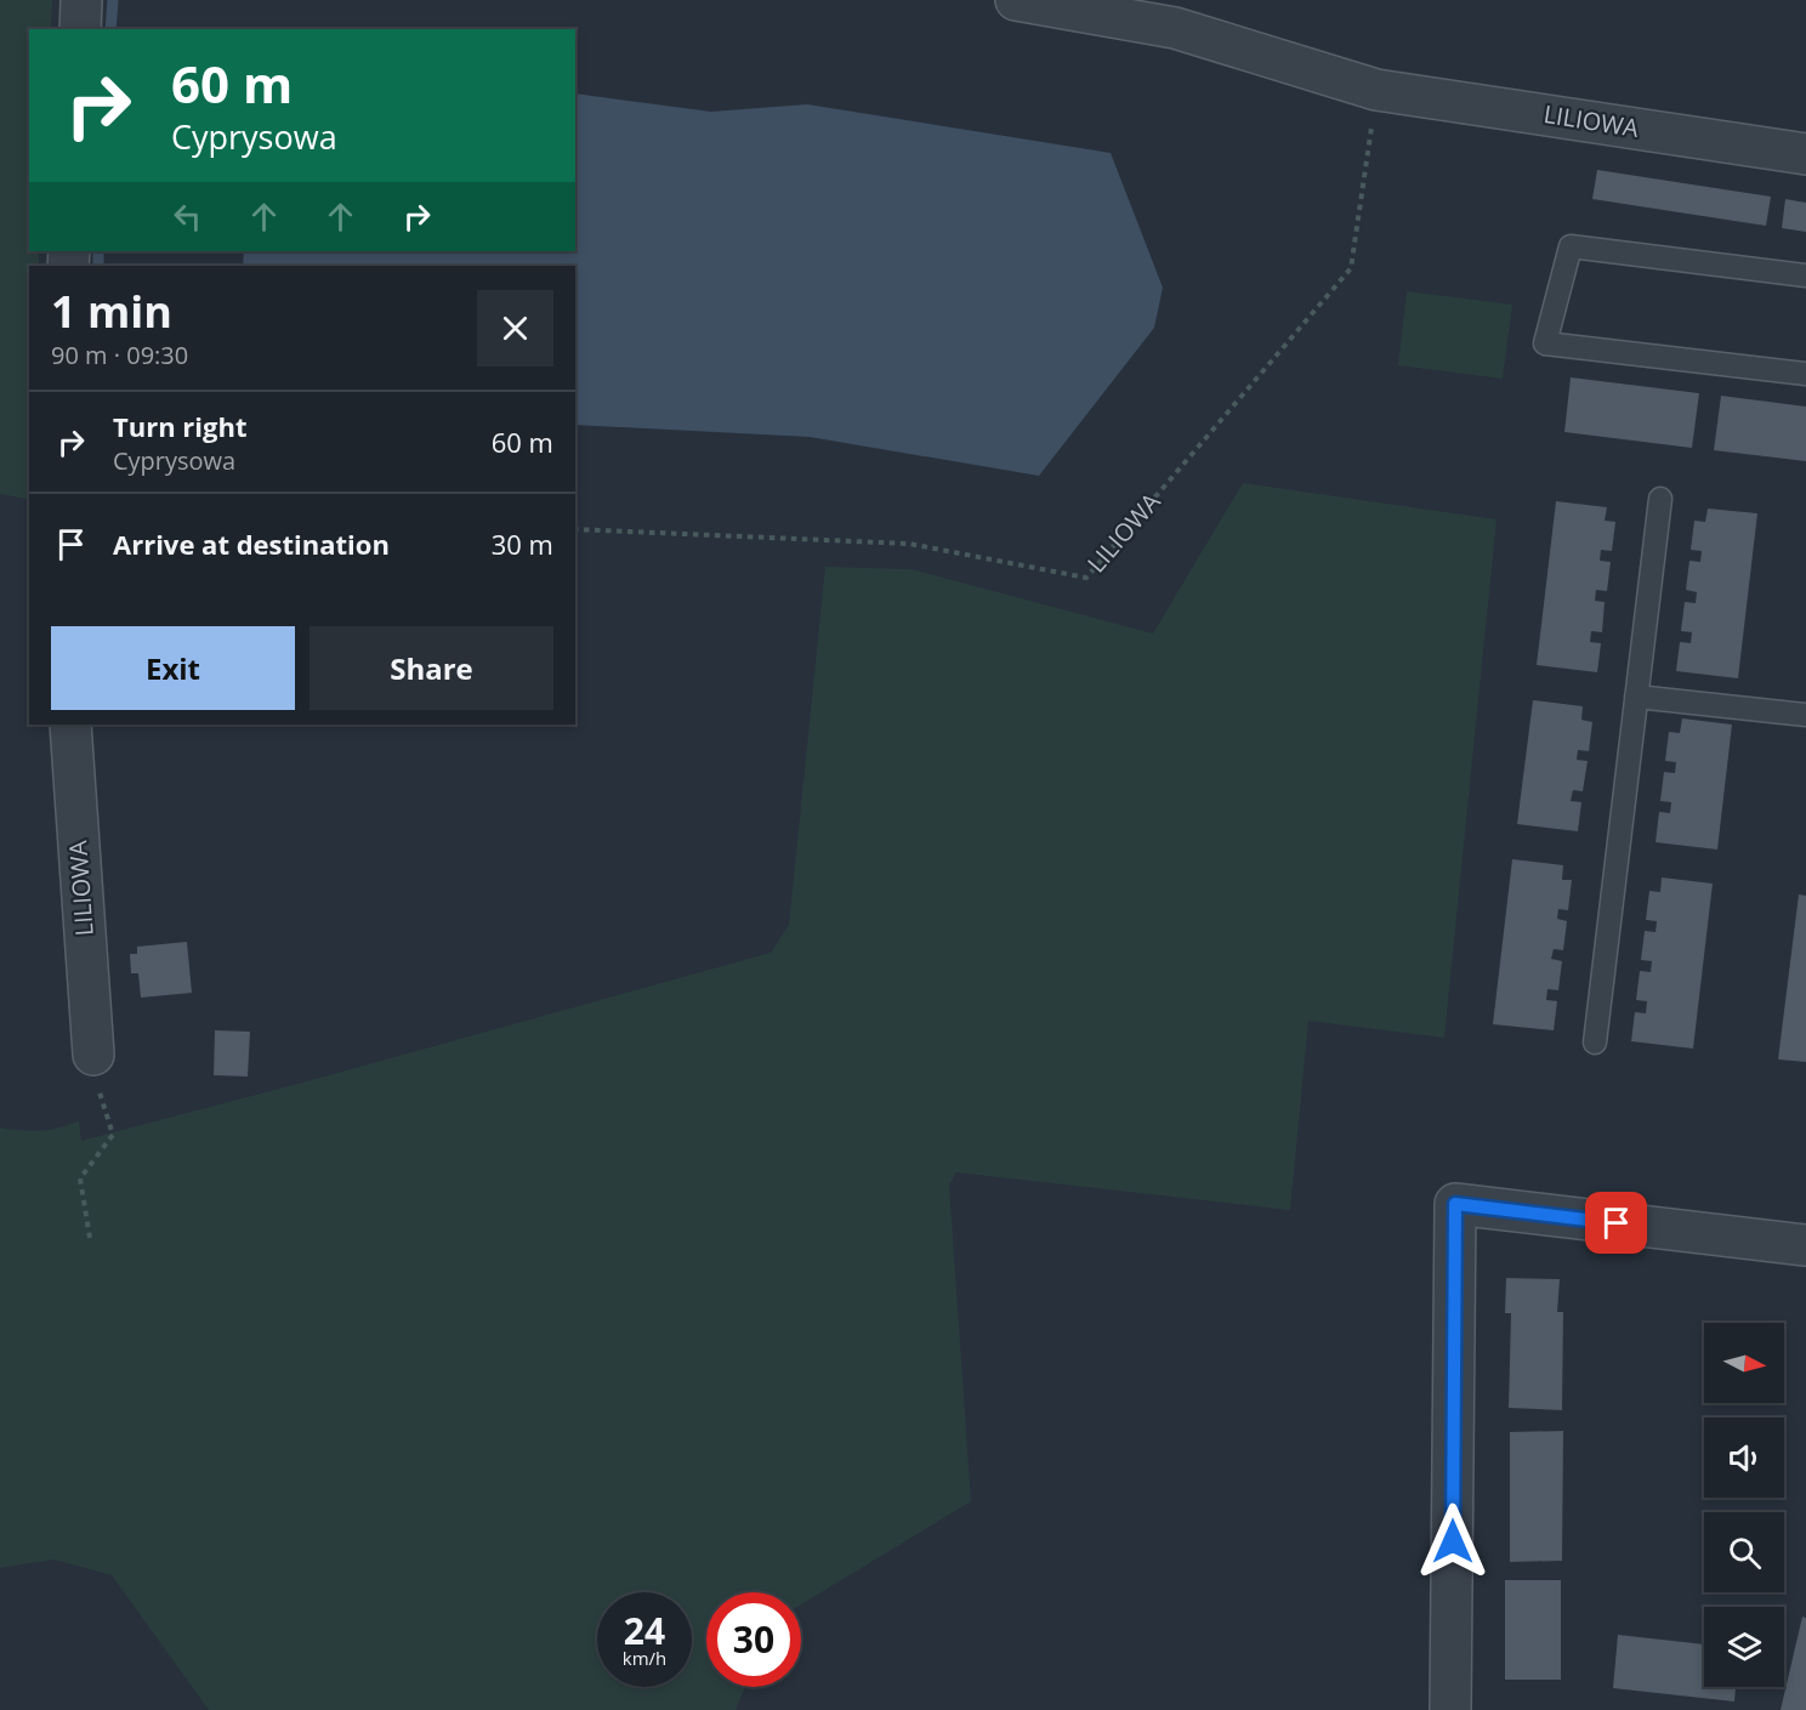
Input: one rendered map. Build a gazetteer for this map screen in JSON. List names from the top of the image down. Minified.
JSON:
{"streets":{"street":["LILIOWA"]},"north":"right","page":{"turn":["60 m","Cyprysowa"],"heading":["1 min","90 m · 09:30"],"list":[{"name":"Turn right","note":"Cyprysowa","value":"60 m"},{"name":"Arrive at destination","value":"30 m"}],"buttons":["Exit","Share"],"speed":"24 km/h","limit":"30"}}
